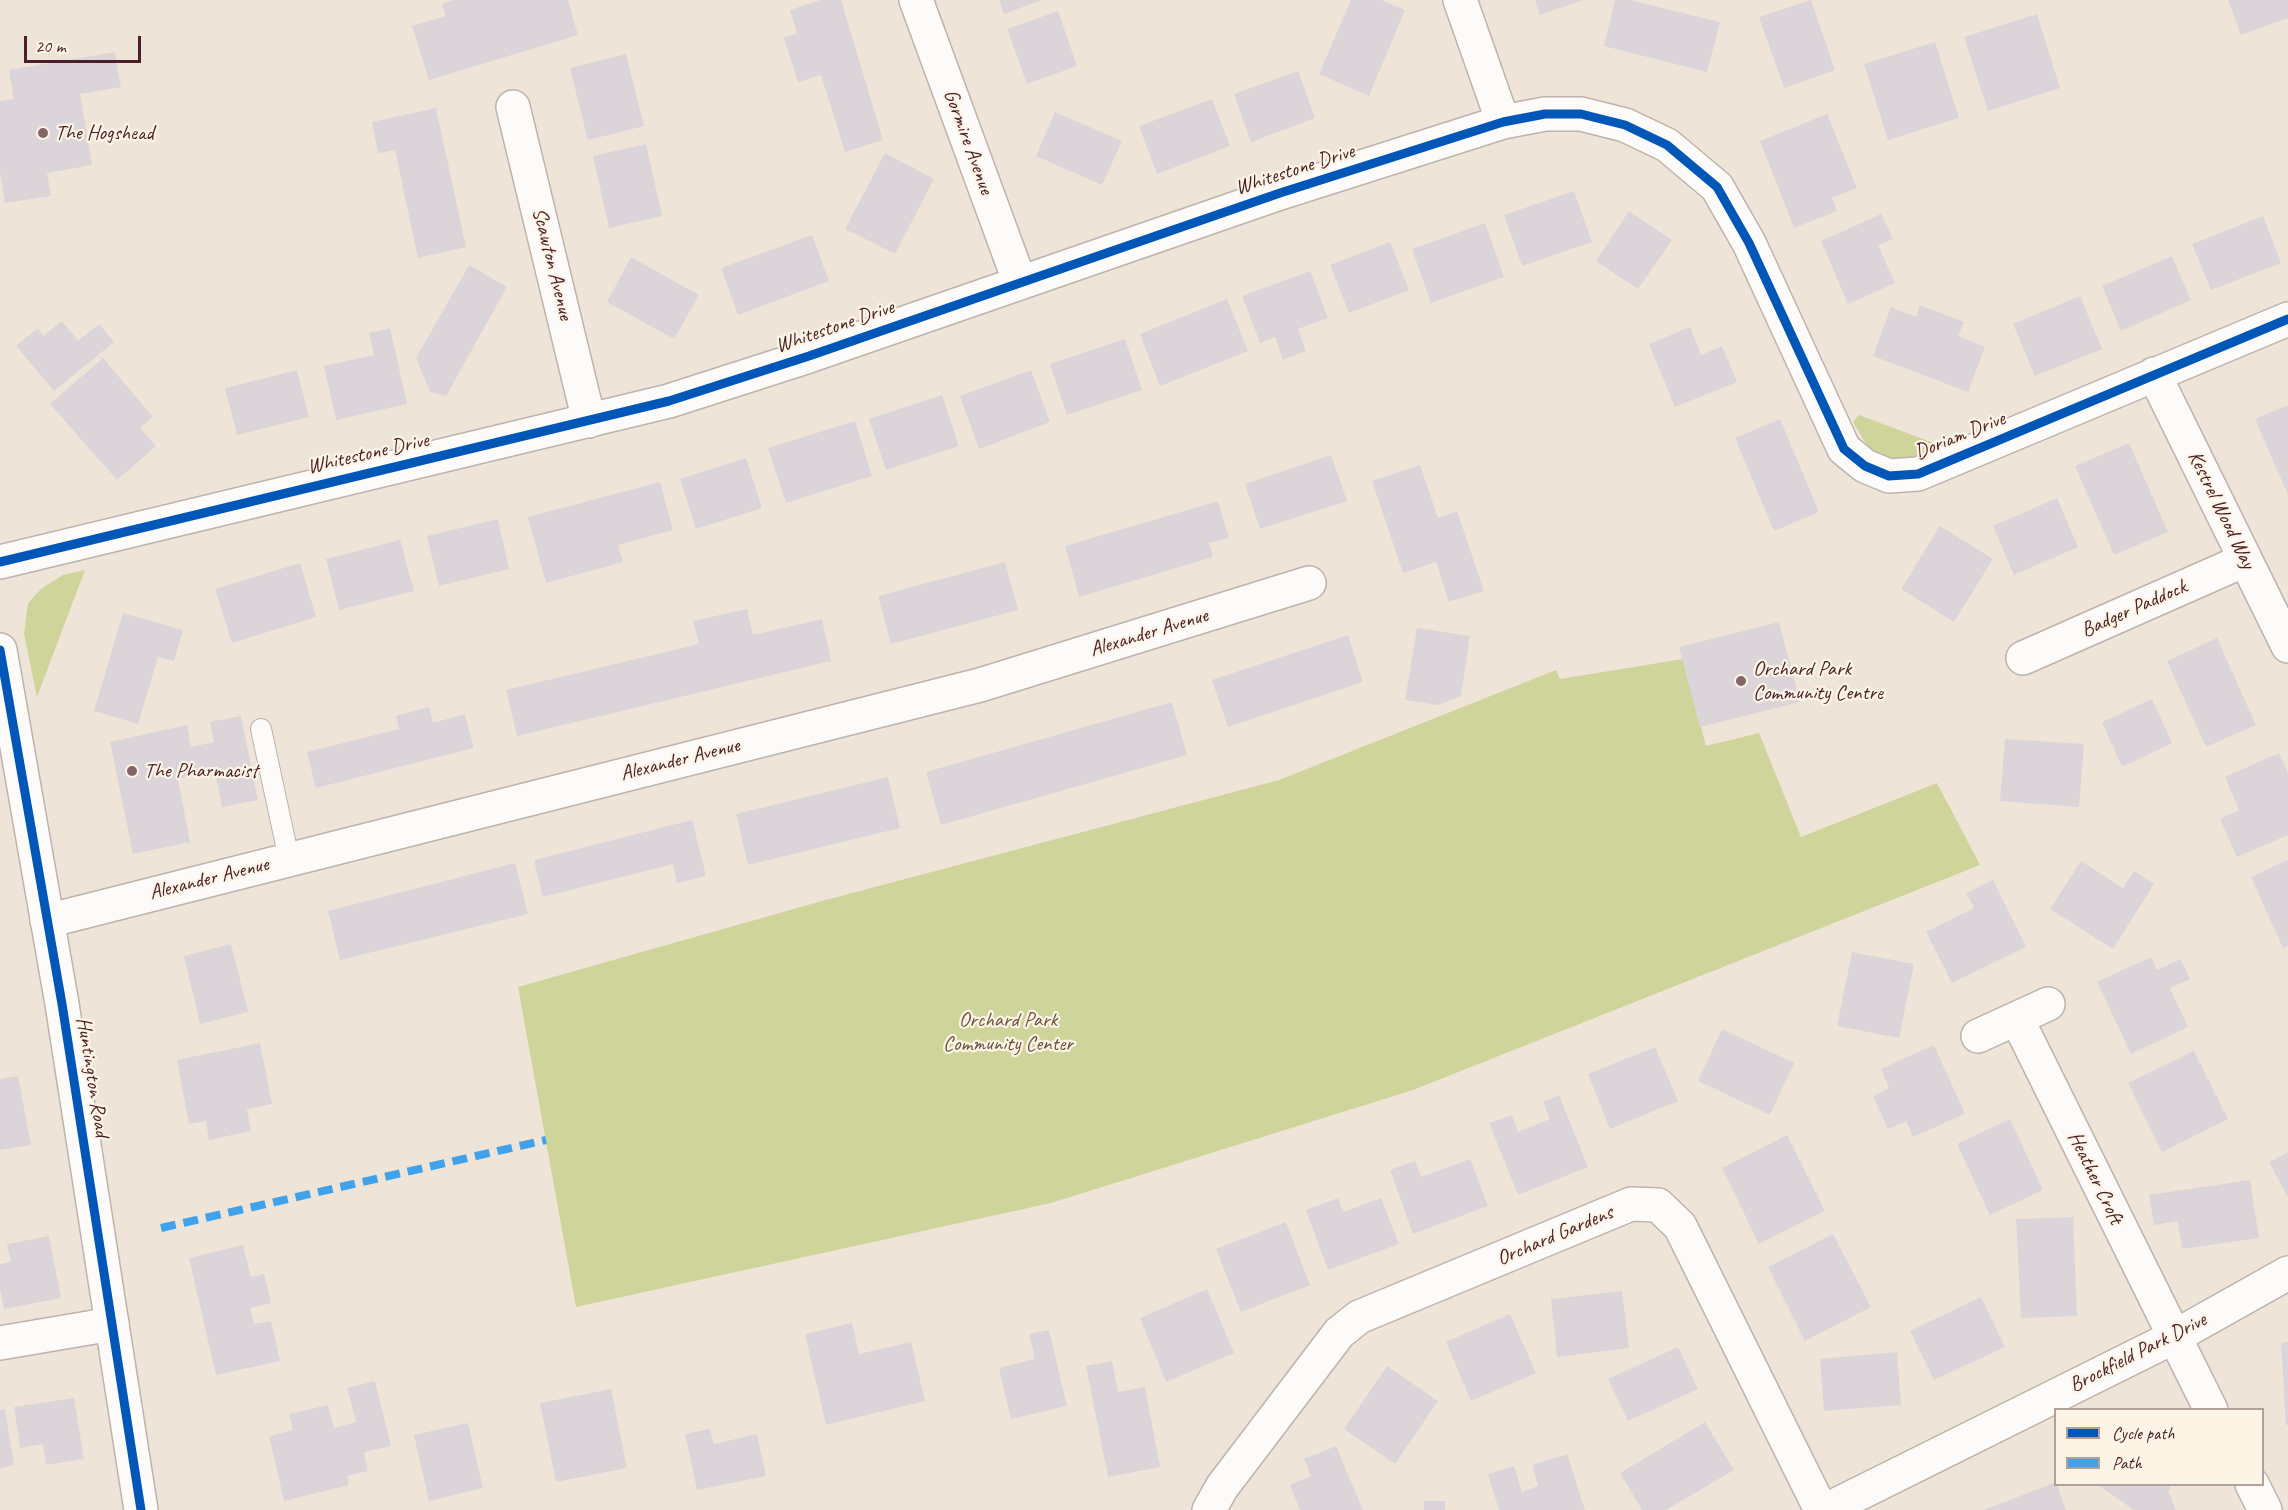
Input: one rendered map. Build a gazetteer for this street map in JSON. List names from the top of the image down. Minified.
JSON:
{"streets":{"street":["Gormire Avenue","Whitestone Drive","Scawton Avenue","Doriam Drive","Kestrel Wood Way","Badger Paddock","Alexander Avenue","Huntington Road","Heather Croft","Orchard Gardens","Brockfield Park Drive"]},"crossings":[["Gormire Avenue","Whitestone Drive"],["Whitestone Drive","Scawton Avenue"],["Whitestone Drive","Doriam Drive"],["Doriam Drive","Kestrel Wood Way"],["Kestrel Wood Way","Badger Paddock"],["Alexander Avenue","Huntington Road"],["Heather Croft","Brockfield Park Drive"],["Orchard Gardens","Brockfield Park Drive"]],"parks":["Orchard Park Community Center"],"places":["The Hogshead","Orchard Park Community Centre","The Pharmacist"],"legend":["Cycle path","Path"],"scale_bar":"20 m"}
